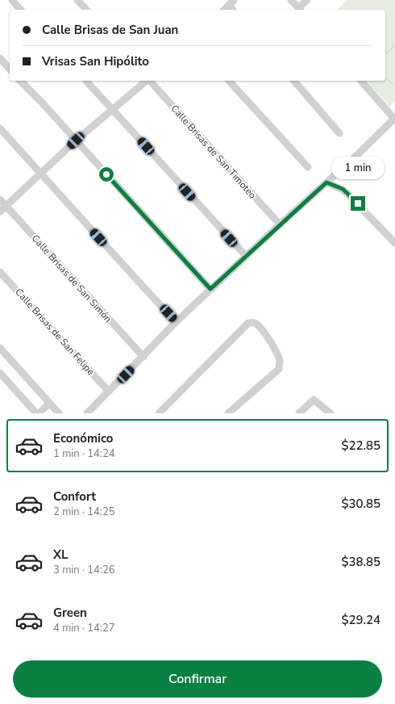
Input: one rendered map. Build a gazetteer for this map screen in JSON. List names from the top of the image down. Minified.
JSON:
{"streets":{"street":["Calle Brisas de San Timoteo","Calle Brisas de San Simón","Calle Brisas de San Felipe"]},"page":{"banner":["Calle Brisas de San Juan","Vrisas San Hipólito"],"bubble":"1 min","list":[{"name":"Económico","note":"1 min · 14:24","value":"$22.85"},{"name":"Confort","note":"2 min · 14:25","value":"$30.85"},{"name":"XL","note":"3 min · 14:26","value":"$38.85"},{"name":"Green","note":"4 min · 14:27","value":"$29.24"}],"buttons":"Confirmar"}}
